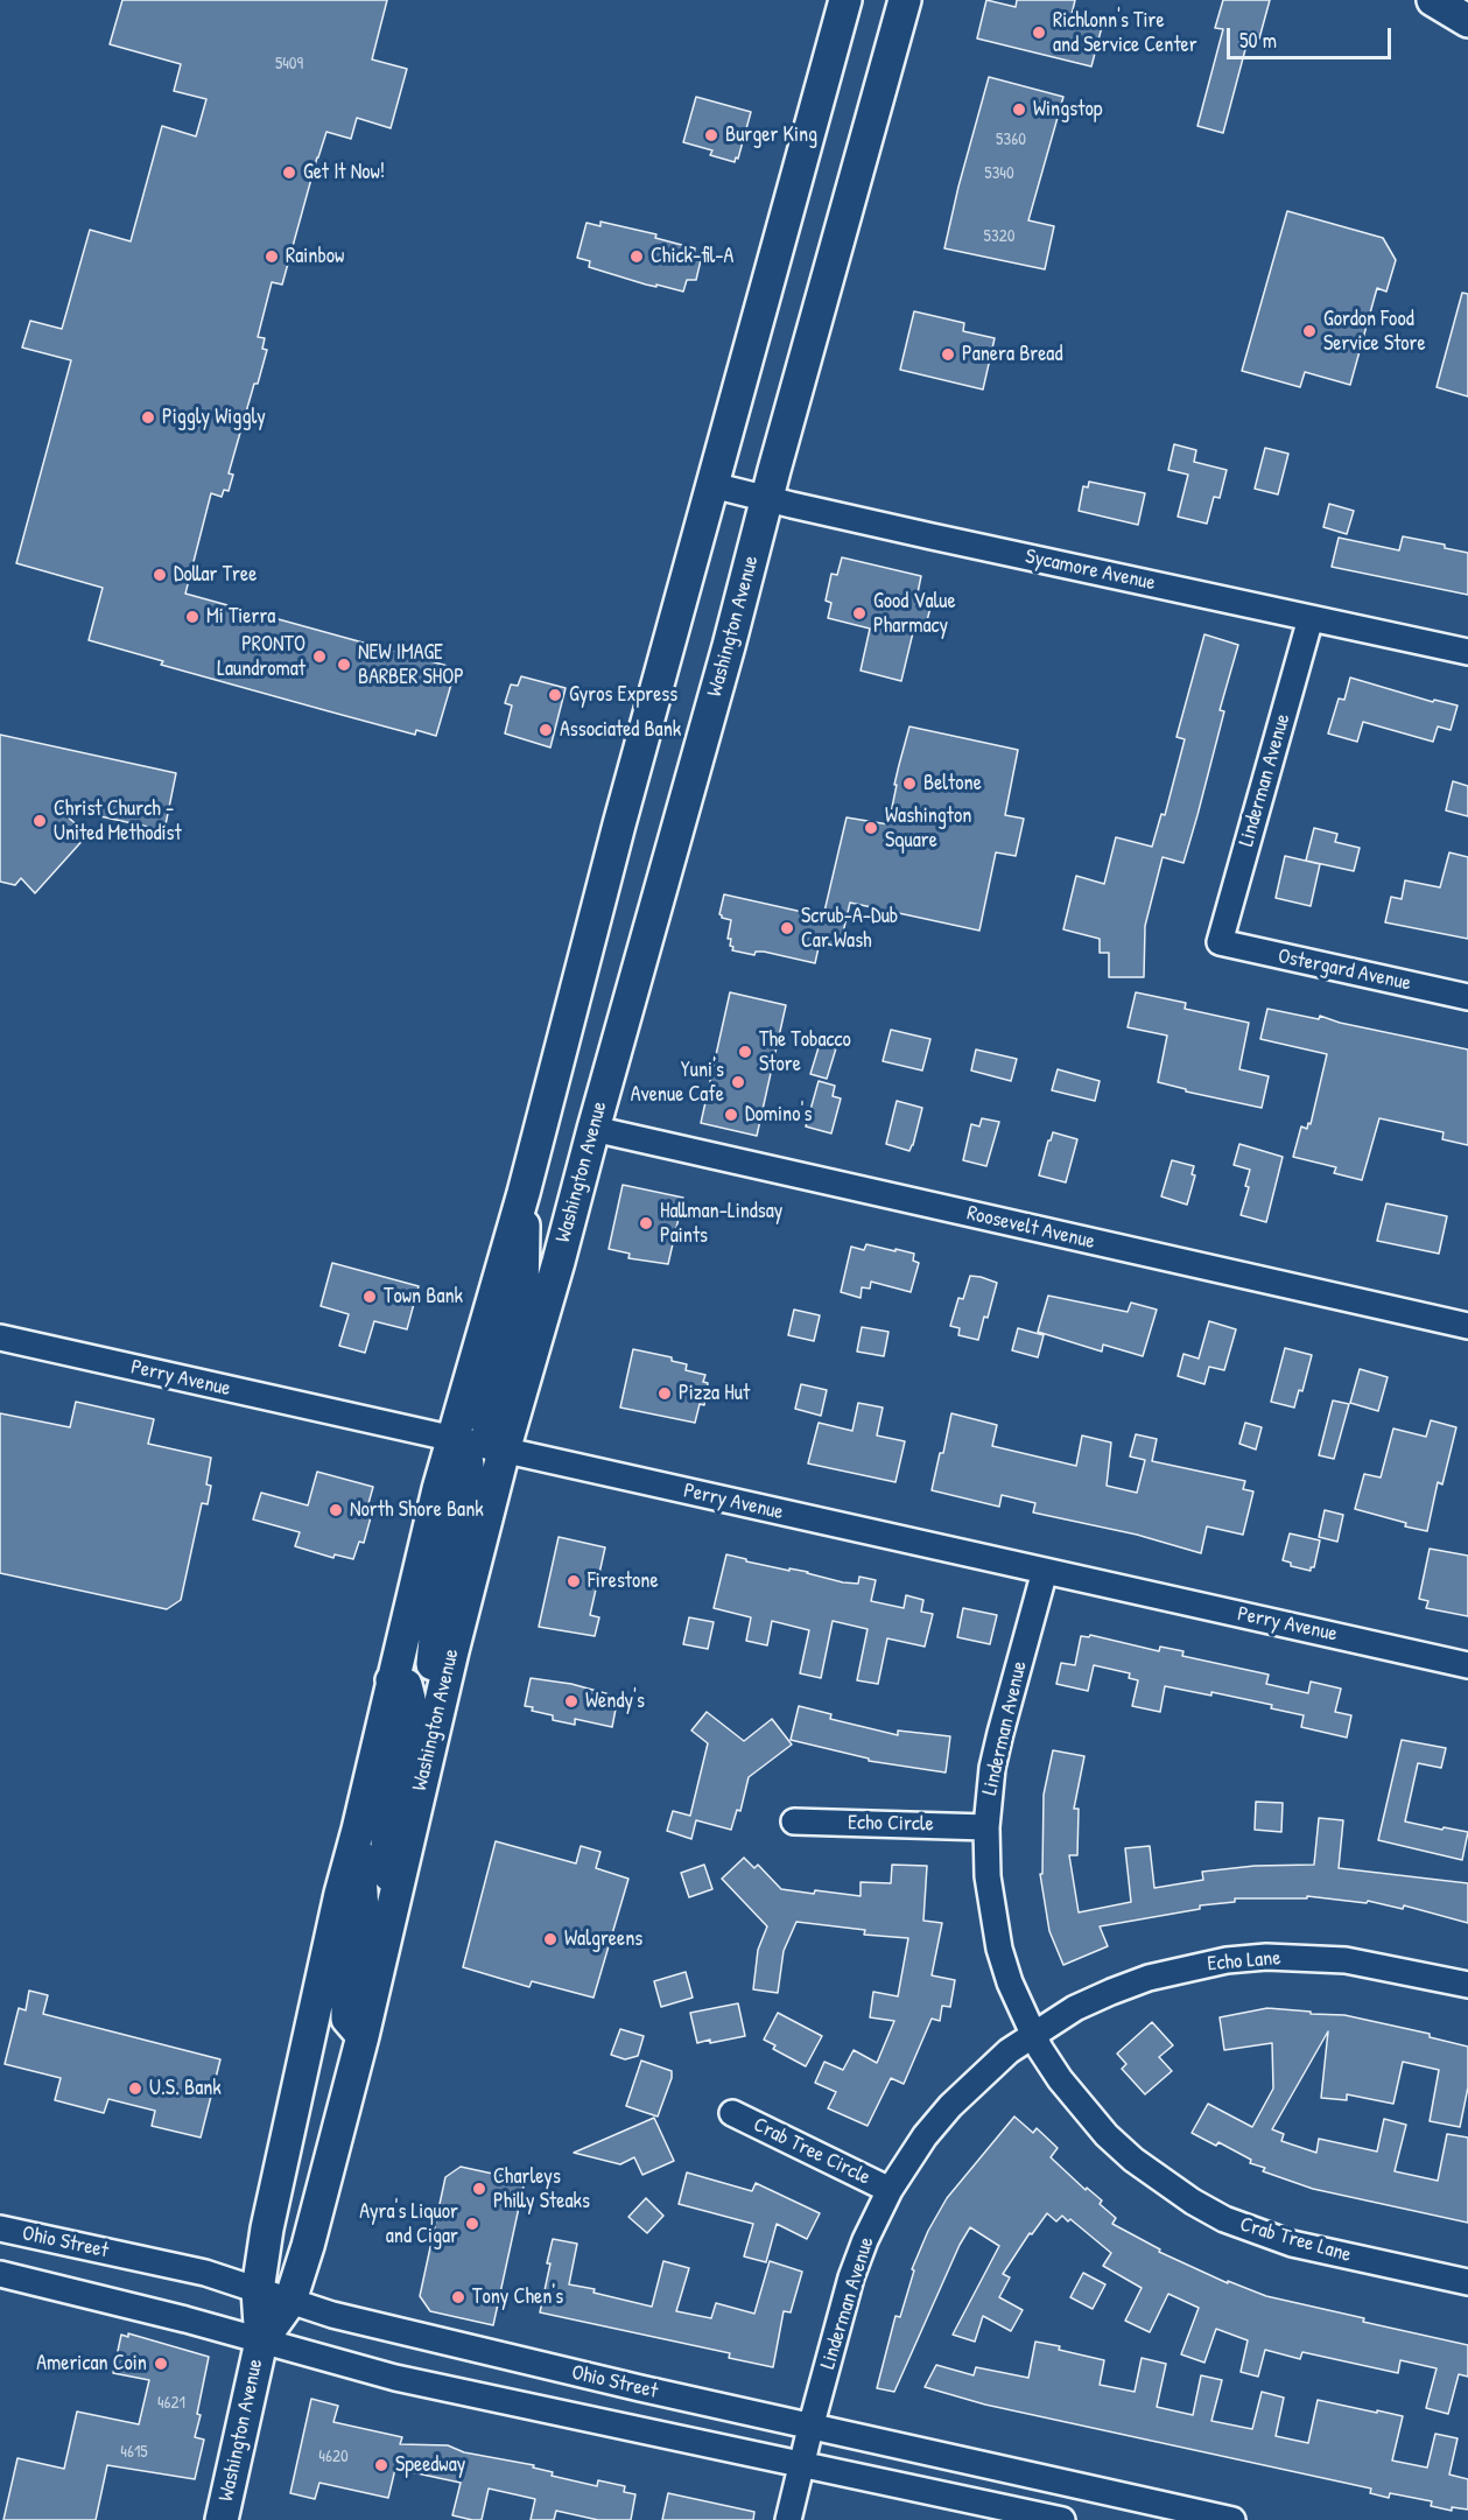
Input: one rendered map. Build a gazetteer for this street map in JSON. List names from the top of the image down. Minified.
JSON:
{"streets":{"main road":["Washington Avenue"],"street":["Sycamore Avenue","Linderman Avenue","Ostergard Avenue","Roosevelt Avenue","Perry Avenue","Echo Circle","Echo Lane","Crab Tree Circle","Crab Tree Lane","Ohio Street"]},"crossings":[["Sycamore Avenue","Washington Avenue"],["Sycamore Avenue","Linderman Avenue"],["Washington Avenue","Roosevelt Avenue"],["Washington Avenue","Perry Avenue"],["Washington Avenue","Ohio Street"],["Linderman Avenue","Ostergard Avenue"],["Linderman Avenue","Perry Avenue"],["Linderman Avenue","Echo Circle"],["Linderman Avenue","Echo Lane"],["Linderman Avenue","Crab Tree Circle"],["Linderman Avenue","Crab Tree Lane"],["Linderman Avenue","Ohio Street"],["Echo Lane","Crab Tree Lane"]],"places":["Richlonn's Tire and Service Center","Wingstop","Burger King","Get It Now!","Rainbow","Chick-fil-A","Gordon Food Service Store","Panera Bread","Piggly Wiggly","Dollar Tree","Good Value Pharmacy","Mi Tierra","PRONTO Laundromat","NEW IMAGE BARBER SHOP","Gyros Express","Associated Bank","Beltone","Christ Church - United Methodist","Washington Square","Scrub-A-Dub Car Wash","The Tobacco Store","Yuni's Avenue Cafe","Domino's","Hallman-Lindsay Paints","Town Bank","Pizza Hut","North Shore Bank","Firestone","Wendy's","Walgreens","U.S. Bank","Charleys Philly Steaks","Ayra's Liquor and Cigar","Tony Chen's","American Coin","Speedway"],"house_numbers":["5409","5360","5340","5320","4621","4615","4620"],"scale_bar":"50 m"}
